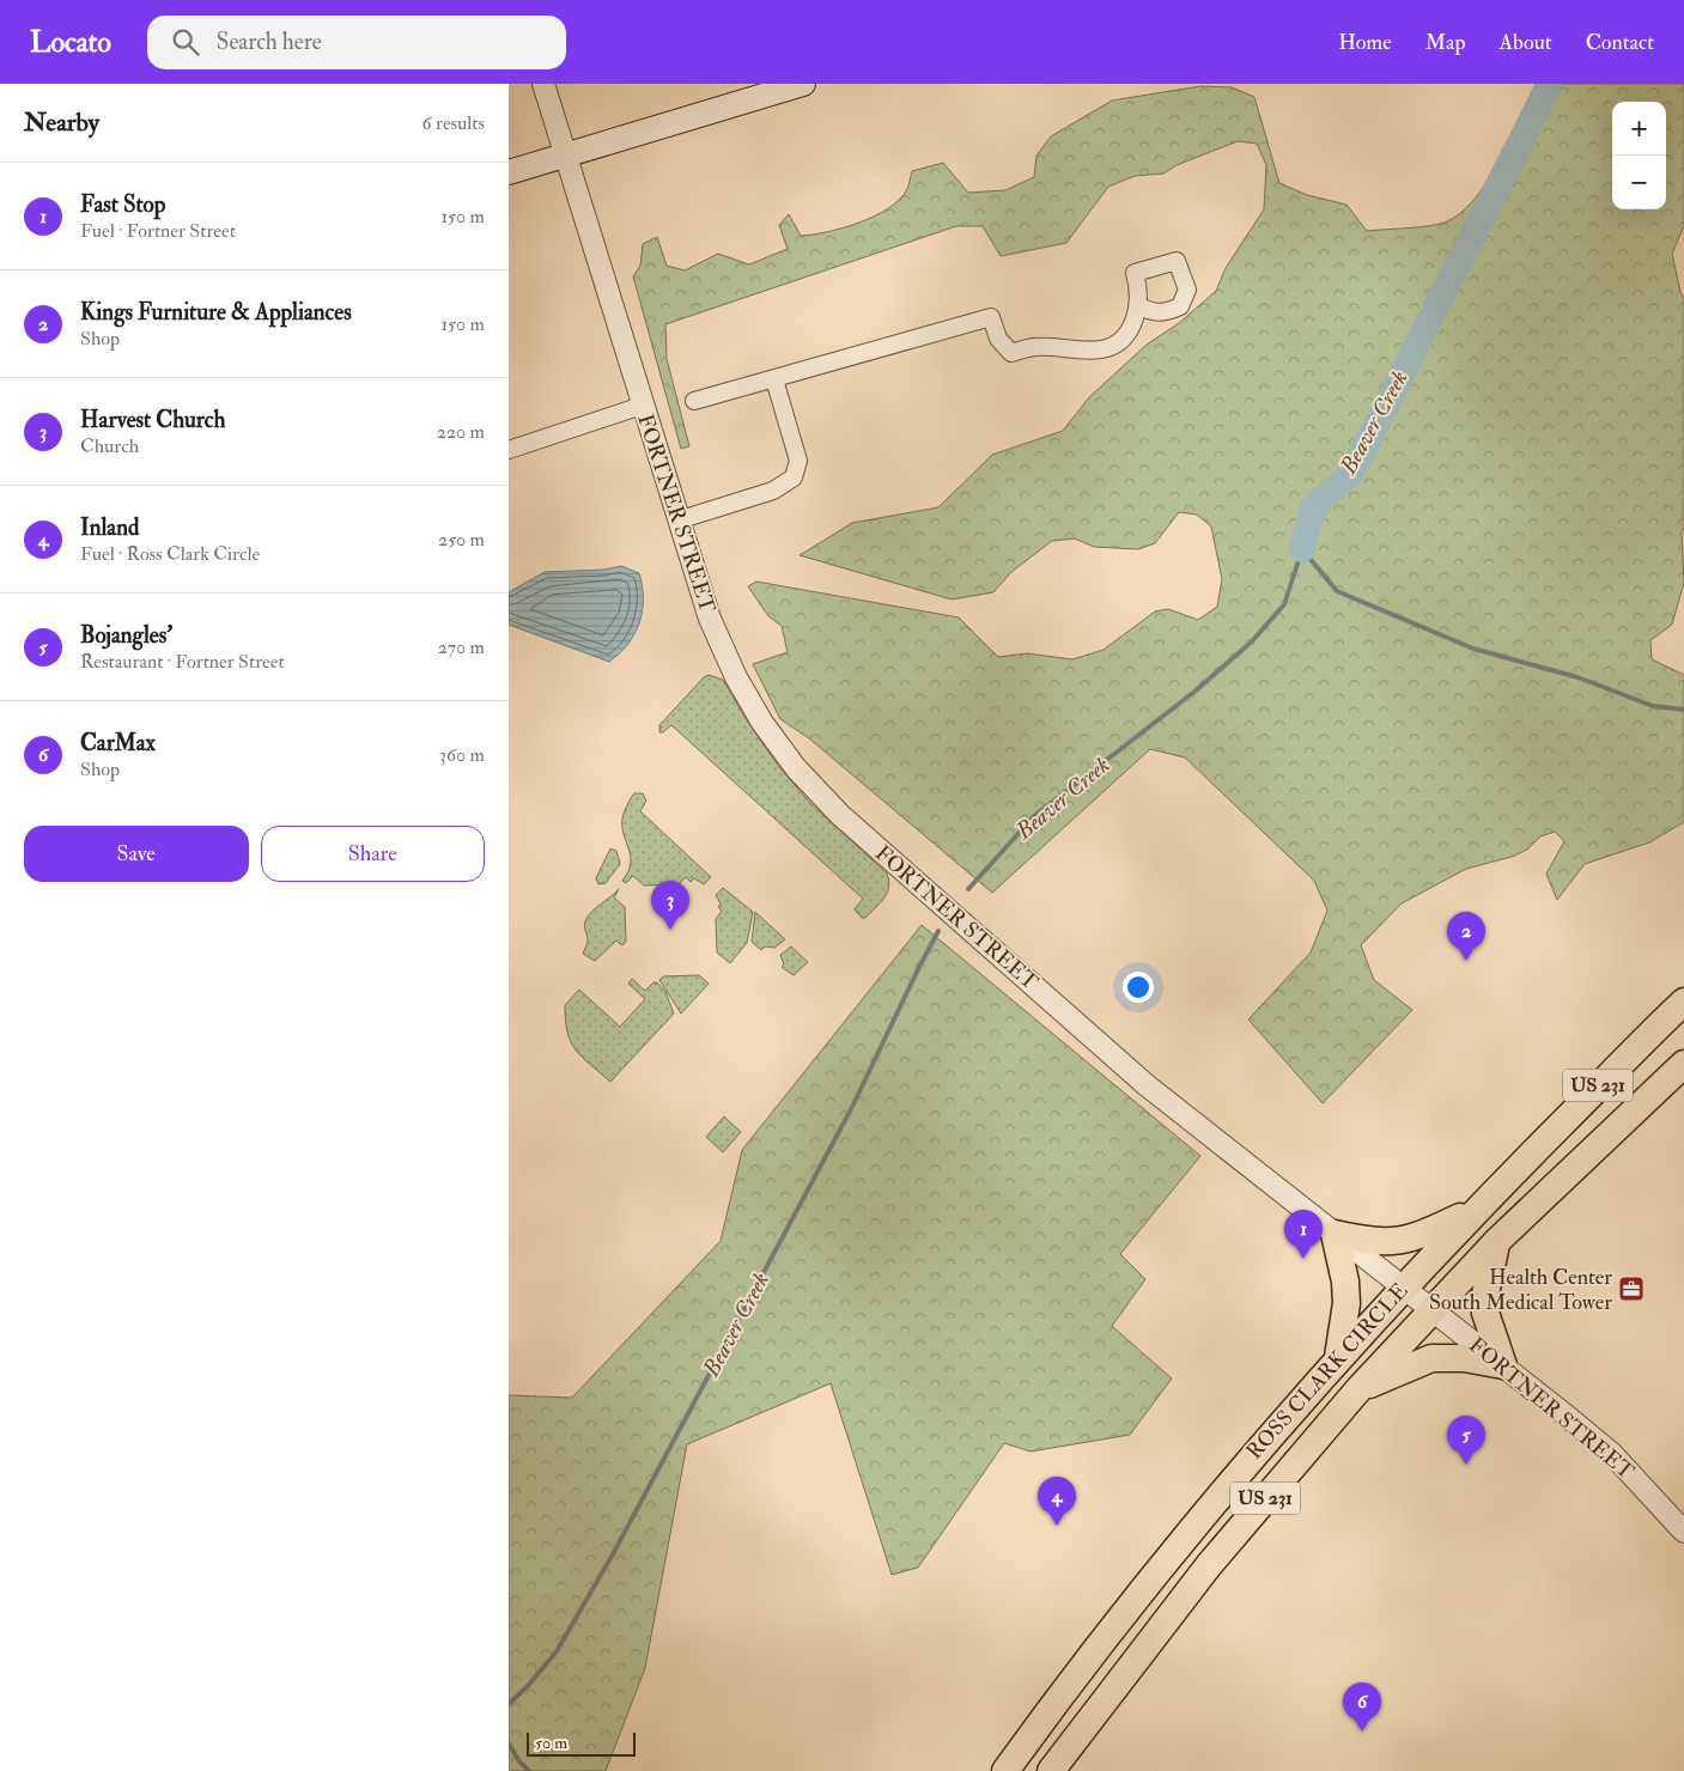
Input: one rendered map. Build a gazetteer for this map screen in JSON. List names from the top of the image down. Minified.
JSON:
{"streets":{"highway":["US 231","ROSS CLARK CIRCLE"],"street":["FORTNER STREET"]},"crossings":[["FORTNER STREET","ROSS CLARK CIRCLE"]],"water":["Beaver Creek"],"places":{"office":["Health Center South Medical Tower"]},"scale_bar":"50 m","page":{"header":"Locato","search":"Search here","nav":["Home","Map","About","Contact"],"heading":["Nearby","6 results"],"map_buttons":["+","−"],"list":[{"mark":"1","name":"Fast Stop","note":"Fuel · Fortner Street","value":"150 m"},{"mark":"2","name":"Kings Furniture & Appliances","note":"Shop","value":"150 m"},{"mark":"3","name":"Harvest Church","note":"Church","value":"220 m"},{"mark":"4","name":"Inland","note":"Fuel · Ross Clark Circle","value":"250 m"},{"mark":"5","name":"Bojangles'","note":"Restaurant · Fortner Street","value":"270 m"},{"mark":"6","name":"CarMax","note":"Shop","value":"360 m"}],"buttons":["Save","Share"],"pins":["3","2","1","5","4","6"],"scale":"50 m"}}
